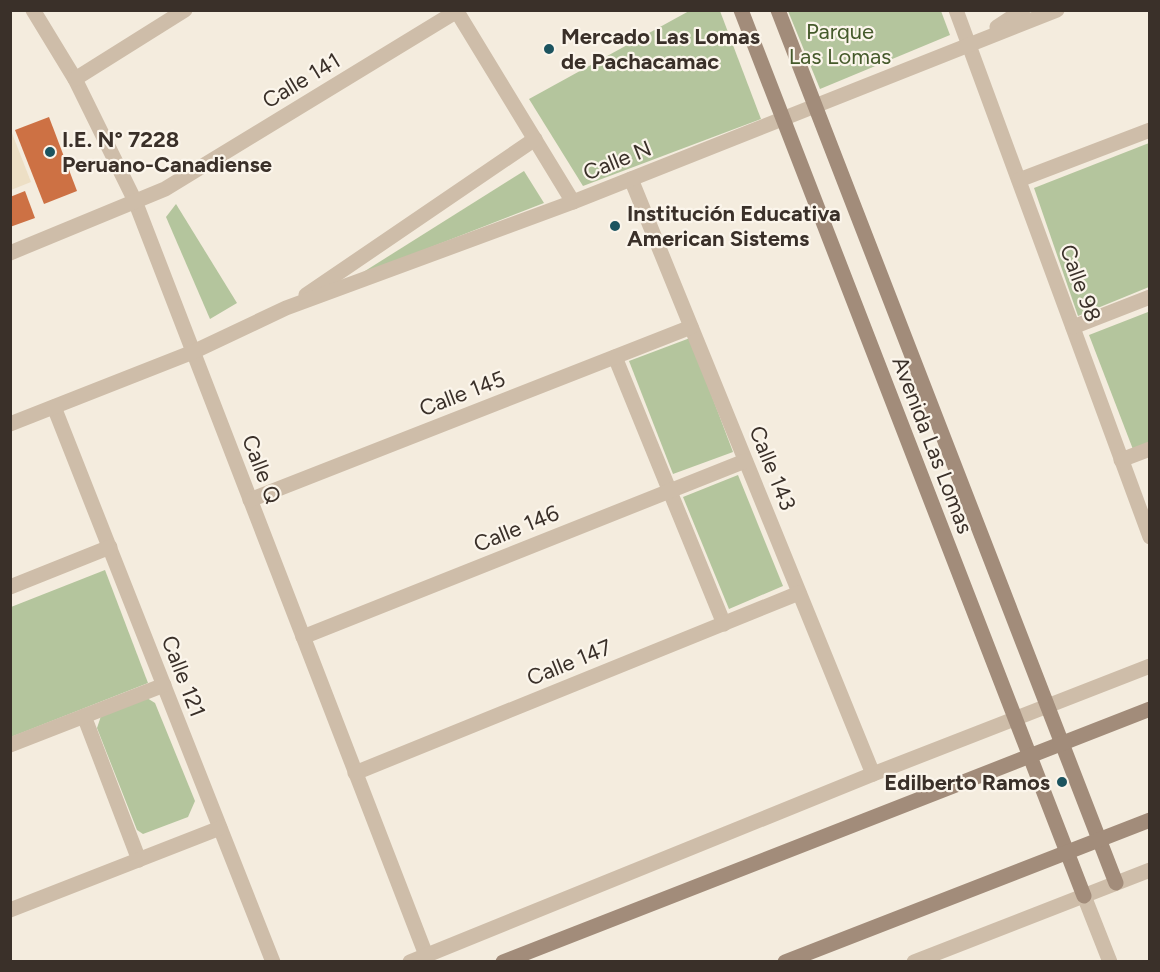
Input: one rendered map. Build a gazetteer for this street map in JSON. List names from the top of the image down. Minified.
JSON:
{"streets":{"street":["Calle 141","Calle N","Calle 98","Calle 145","Avenida Las Lomas","Calle 143","Calle Q","Calle 146","Calle 147","Calle 121"]},"crossings":[["Calle 141","Calle Q"],["Calle N","Calle 98"],["Calle N","Avenida Las Lomas"],["Calle N","Calle 143"],["Calle N","Calle Q"],["Calle N","Calle 121"],["Calle 145","Calle 143"],["Calle 145","Calle Q"],["Calle 143","Calle 146"],["Calle 143","Calle 147"],["Calle Q","Calle 146"],["Calle Q","Calle 147"]],"parks":["Parque Las Lomas"],"places":["Mercado Las Lomas de Pachacamac","I.E. N° 7228 Peruano-Canadiense","Institución Educativa American Sistems","Edilberto Ramos"]}
